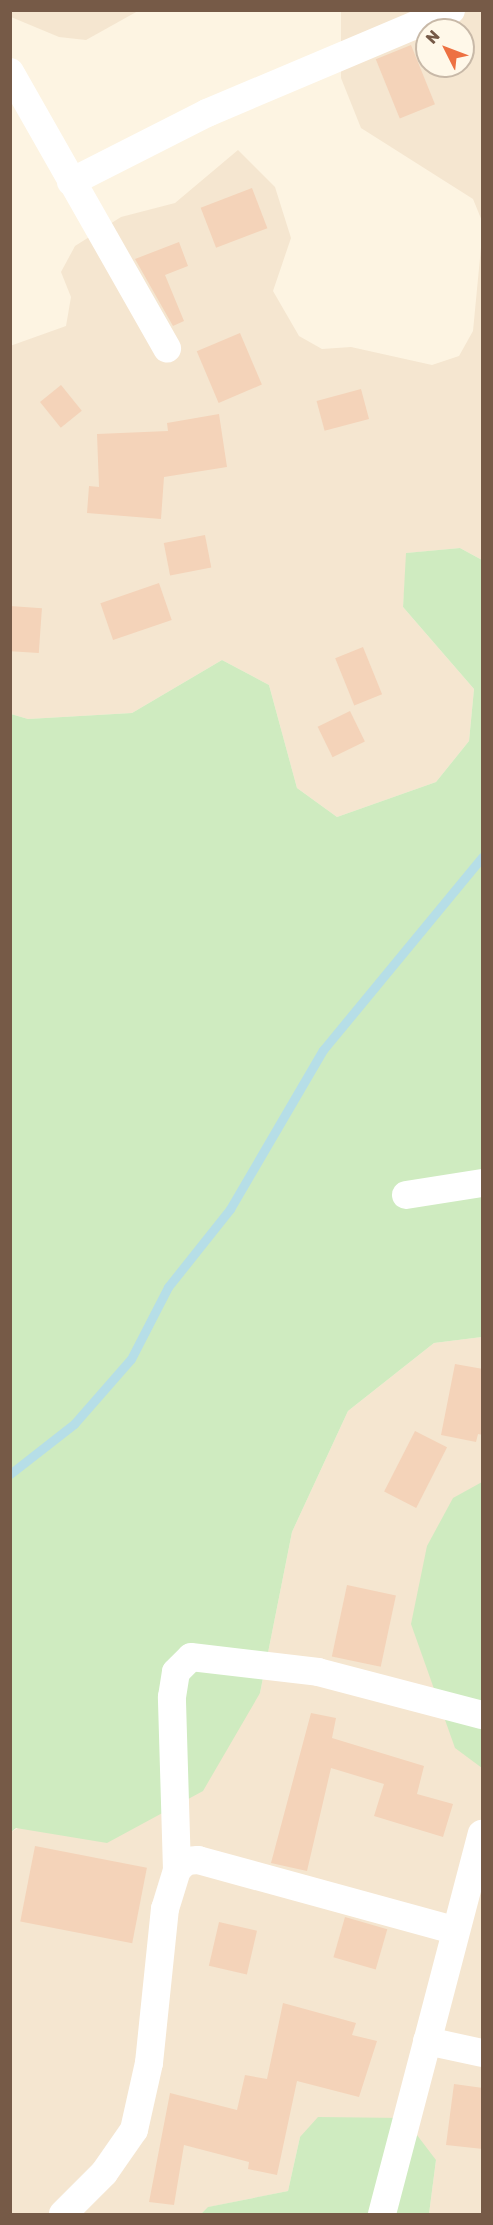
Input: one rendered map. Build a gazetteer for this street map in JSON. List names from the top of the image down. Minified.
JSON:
{"north":"top left"}
